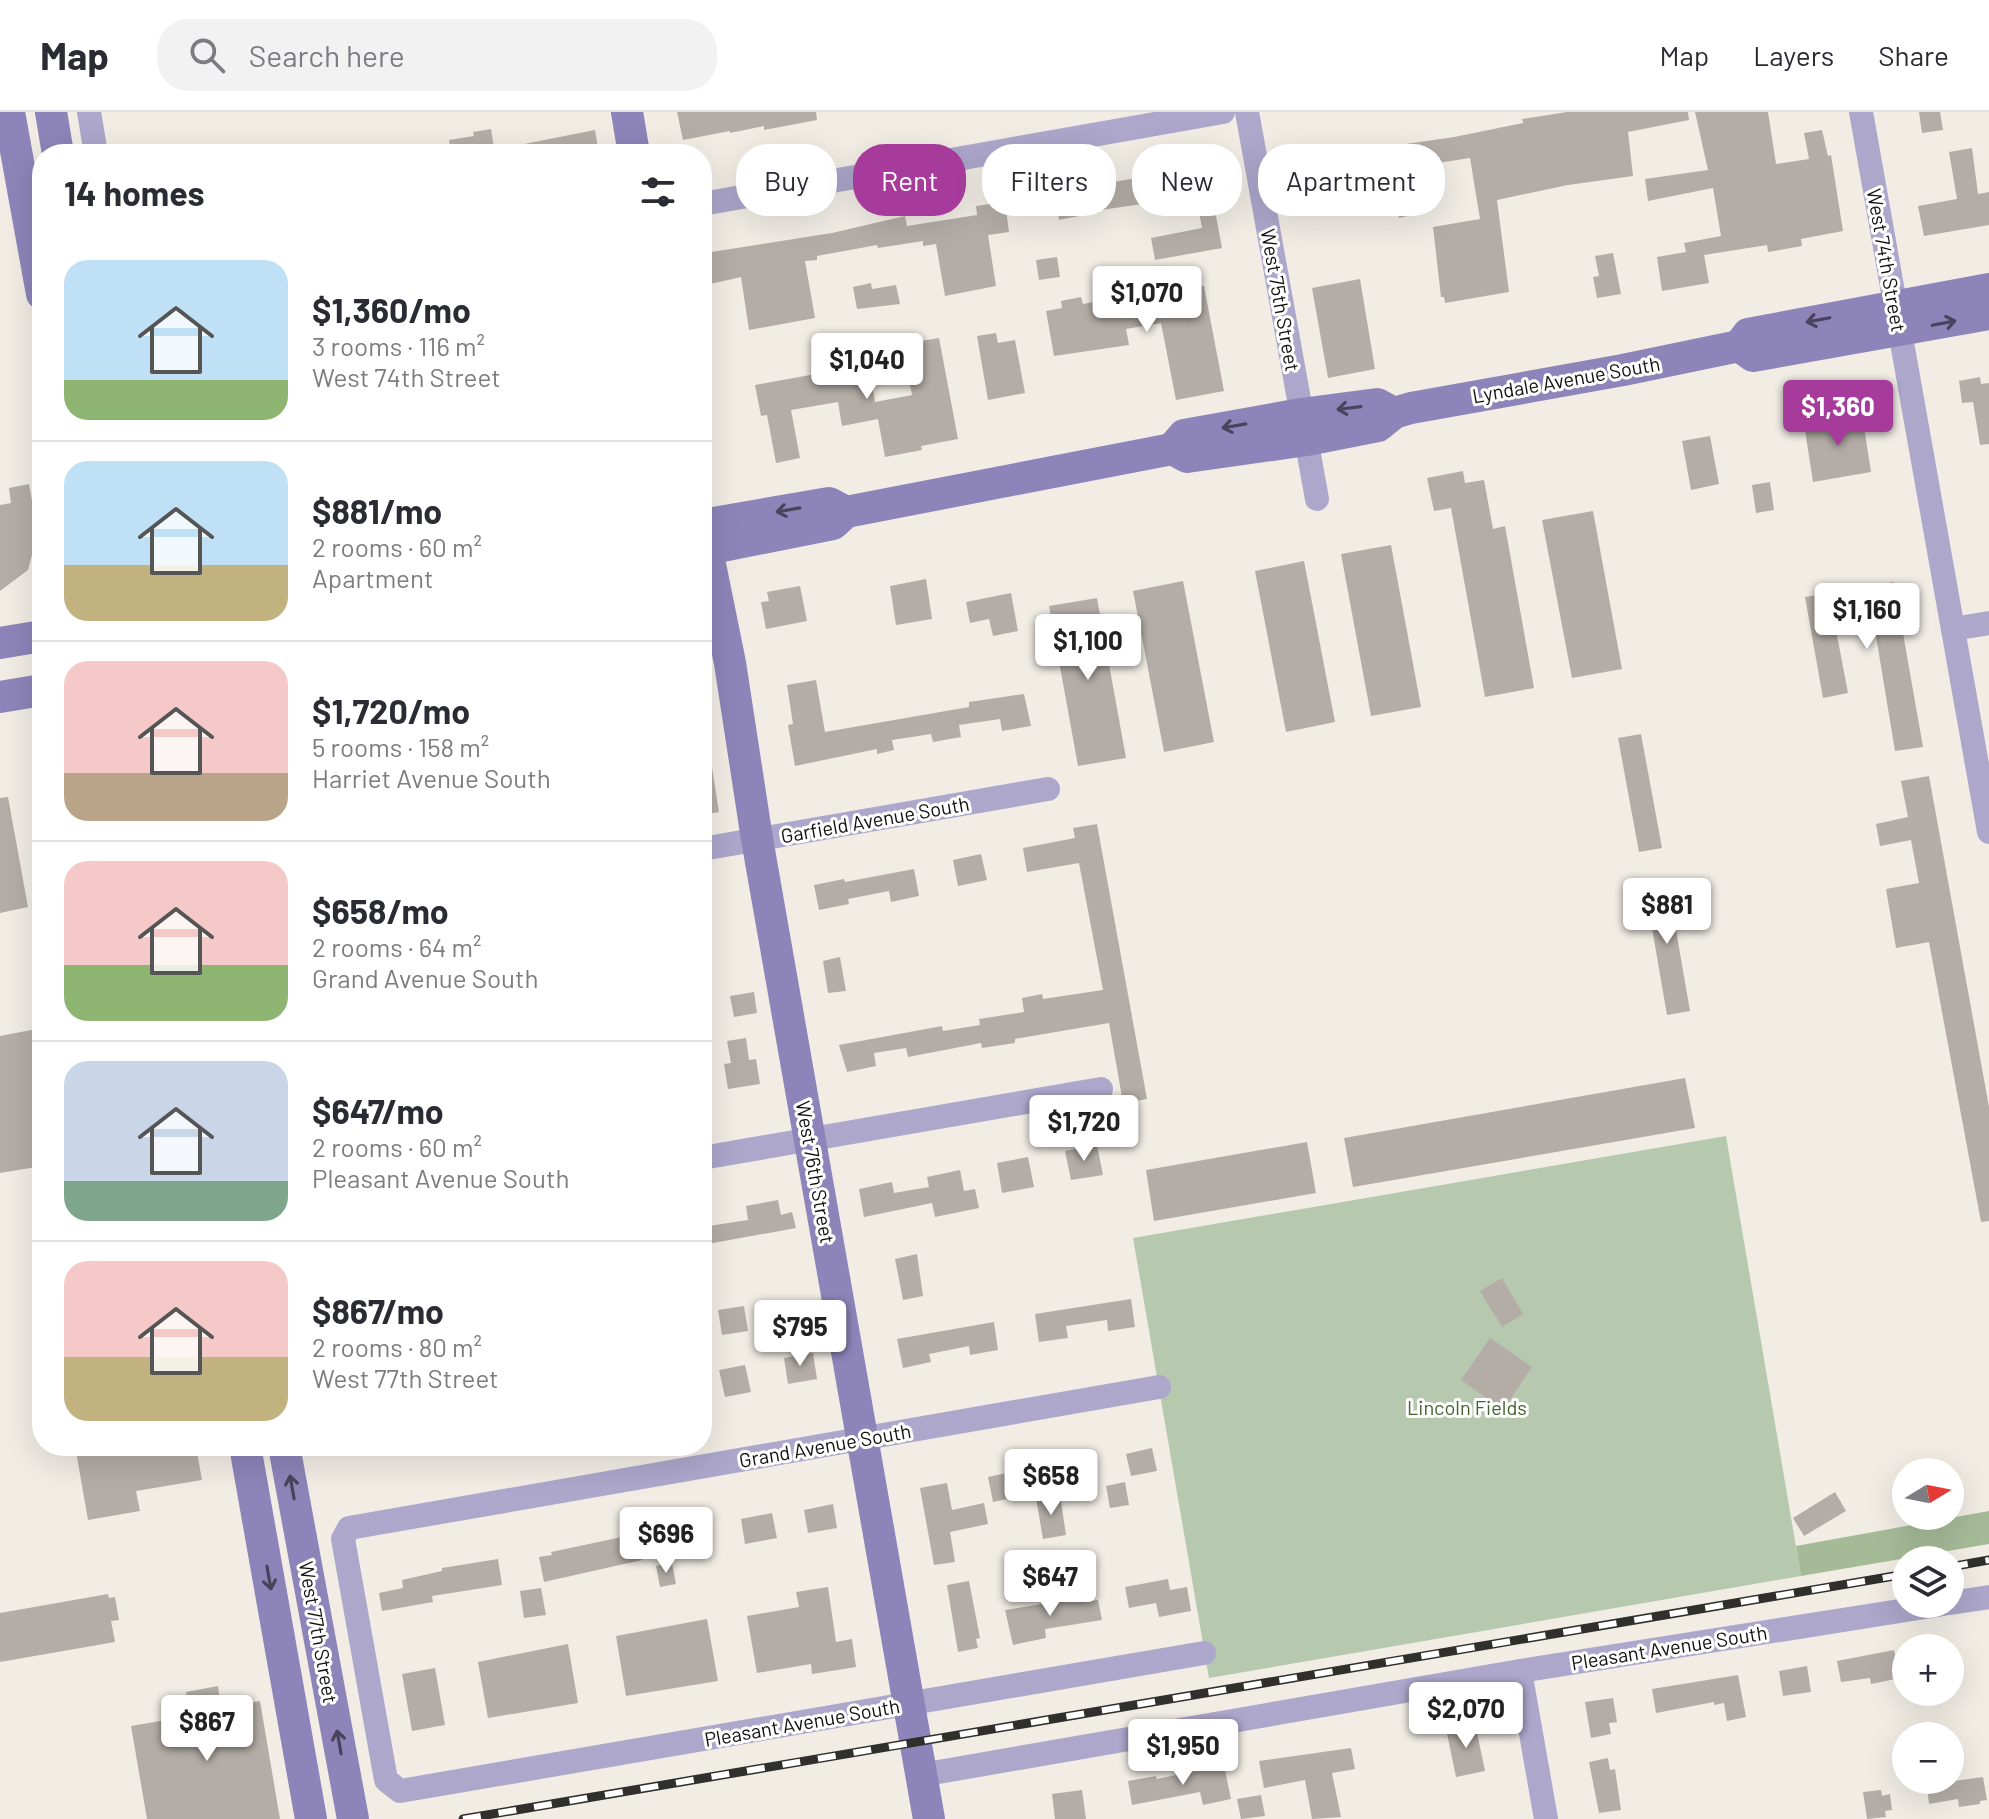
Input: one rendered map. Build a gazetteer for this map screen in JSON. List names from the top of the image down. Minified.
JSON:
{"streets":{"street":["West 74th Street","West 75th Street","Lyndale Avenue South","Garfield Avenue South","West 76th Street","Grand Avenue South","West 77th Street","Pleasant Avenue South"]},"crossings":[["West 74th Street","Lyndale Avenue South"],["West 75th Street","Lyndale Avenue South"],["Garfield Avenue South","West 76th Street"],["West 76th Street","Grand Avenue South"],["West 76th Street","Pleasant Avenue South"],["Grand Avenue South","Pleasant Avenue South"]],"parks":["Lincoln Fields"],"north":"right","page":{"header":"Map","search":"Search here","nav":["Map","Layers","Share"],"chip":["Buy","Rent","Filters","New","Apartment"],"heading":"14 homes","list":[{"name":"$1,360/mo","note":"3 rooms · 116 m² · West 74th Street"},{"name":"$881/mo","note":"2 rooms · 60 m² · Apartment"},{"name":"$1,720/mo","note":"5 rooms · 158 m² · Harriet Avenue South"},{"name":"$658/mo","note":"2 rooms · 64 m² · Grand Avenue South"},{"name":"$647/mo","note":"2 rooms · 60 m² · Pleasant Avenue South"},{"name":"$867/mo","note":"2 rooms · 80 m² · West 77th Street"}],"price":["$1,070","$1,040","$1,360","$1,160","$1,100","$881","$1,720","$795","$658","$696","$647","$2,070","$867","$1,950"],"map_buttons":["+","−"]}}
